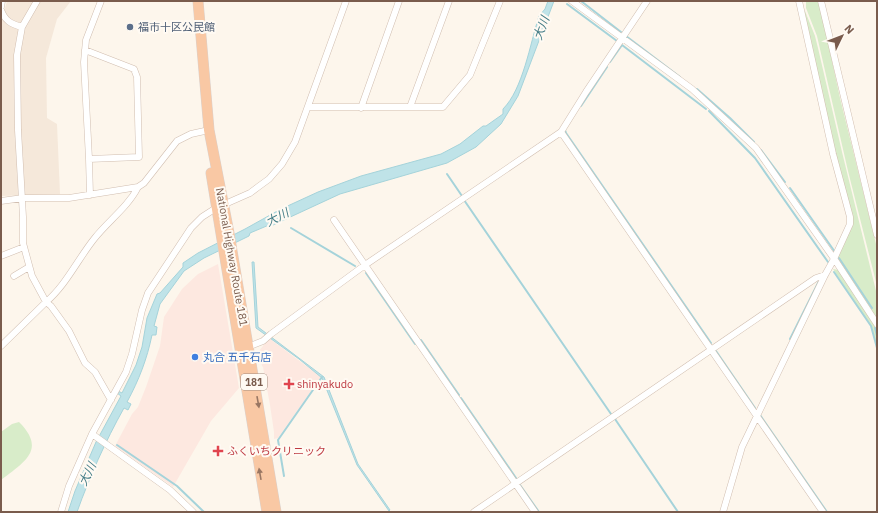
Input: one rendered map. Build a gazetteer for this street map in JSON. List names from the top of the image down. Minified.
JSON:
{"streets":{"highway":["National Highway Route 181","181"]},"water":["大川"],"places":{"other":["福市十区公民館","丸合 五千石店"],"health":["shinyakudo","ふくいちクリニック"]},"north":"top right"}
